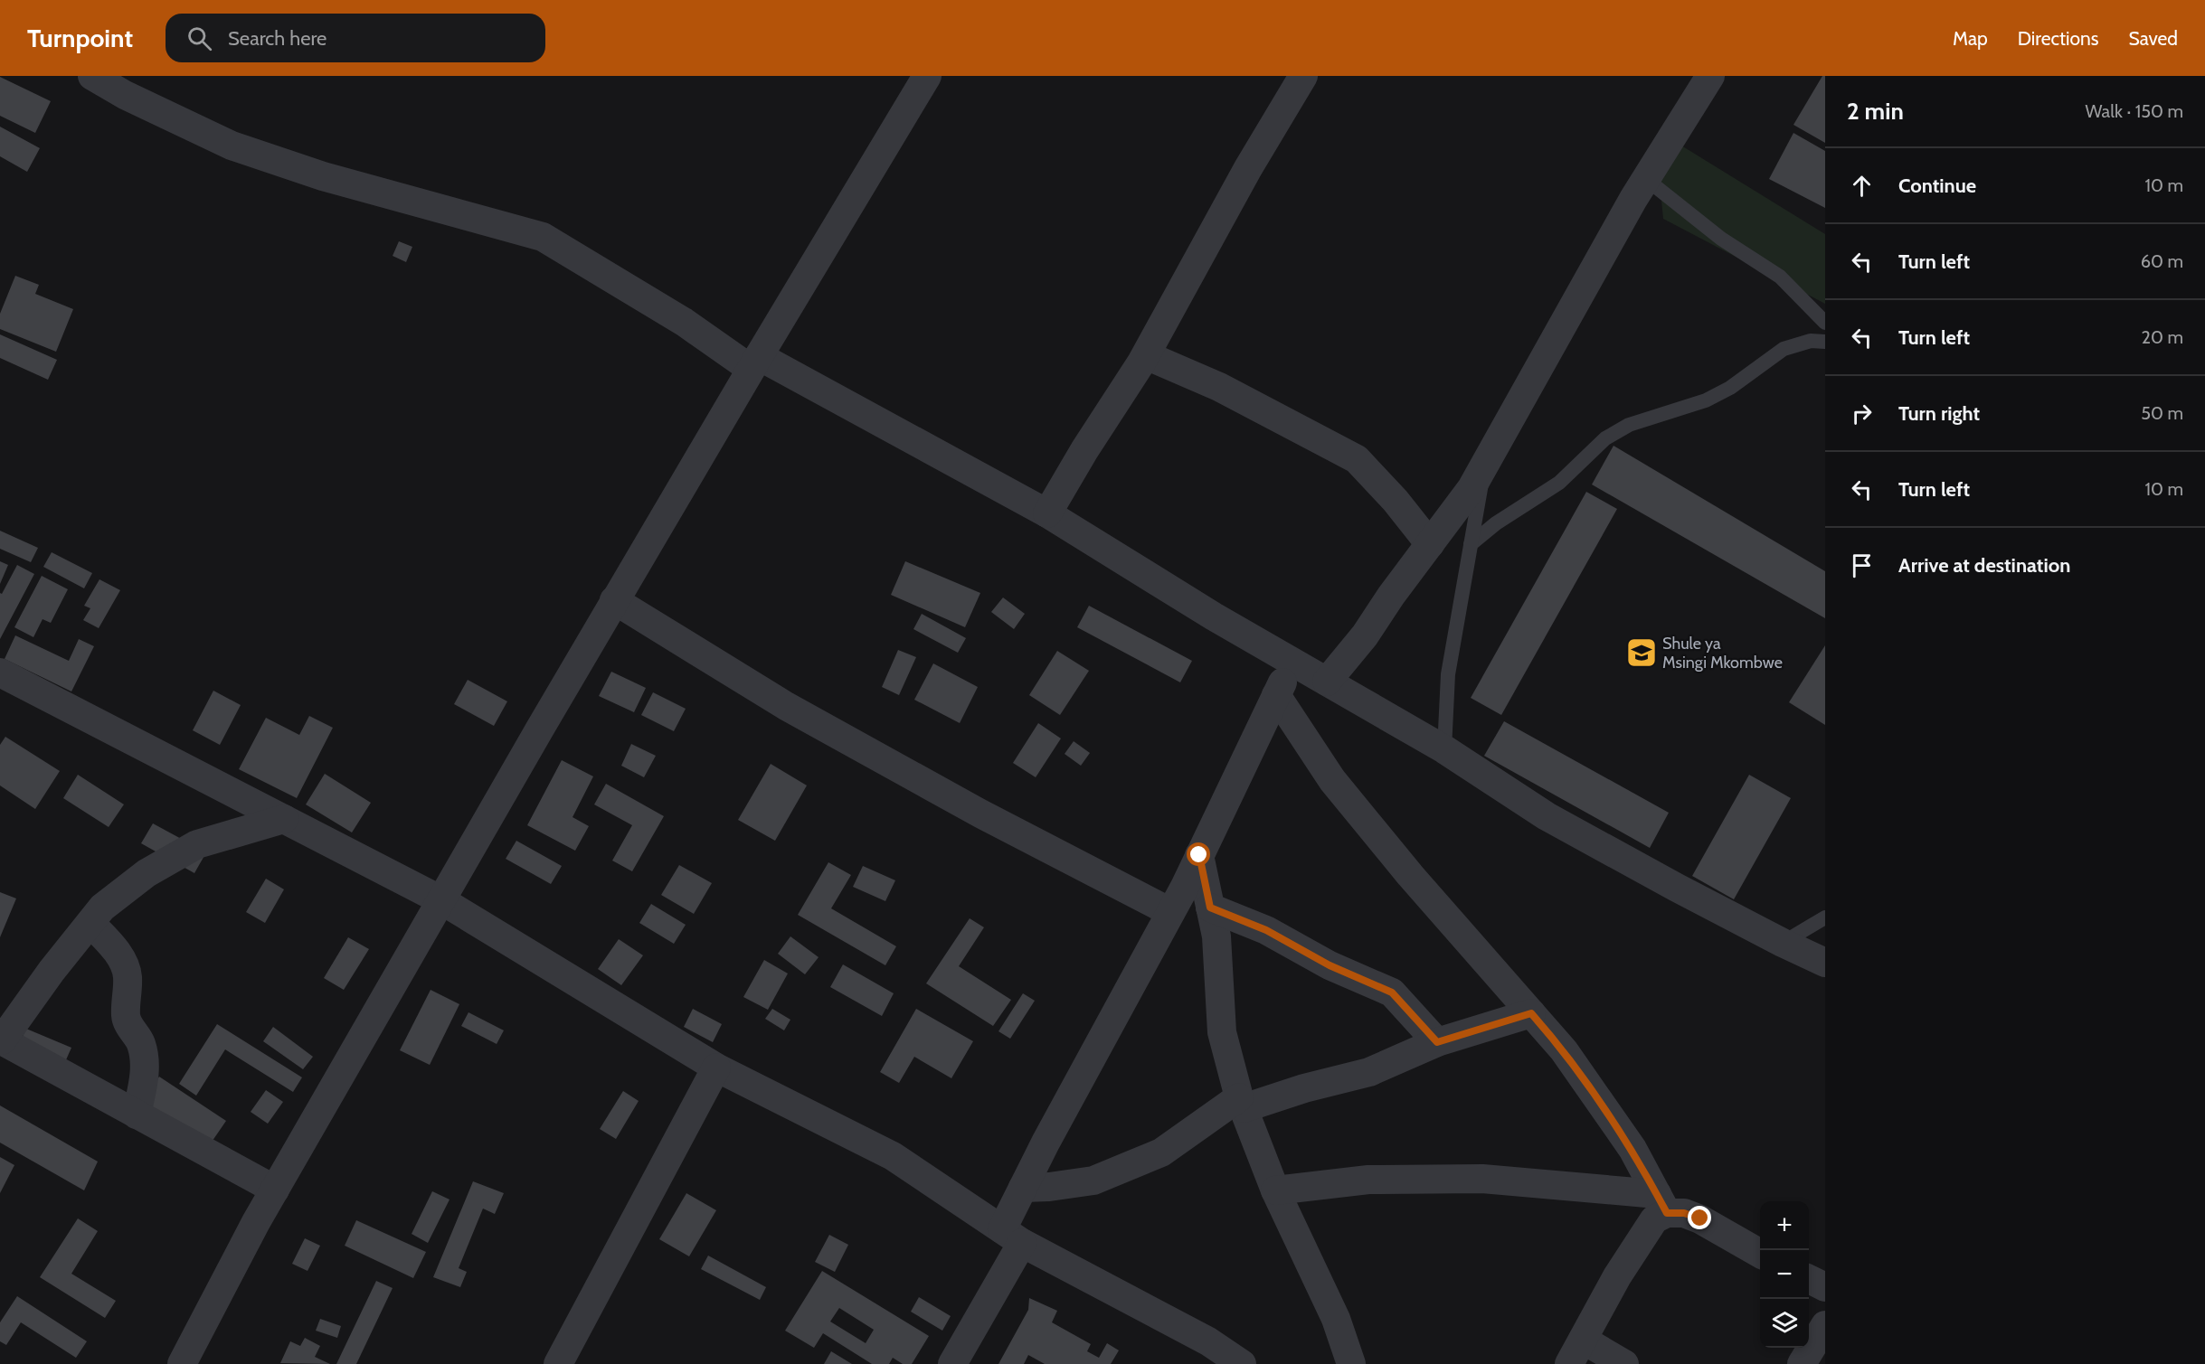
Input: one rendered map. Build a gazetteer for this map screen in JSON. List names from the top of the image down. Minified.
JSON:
{"places":{"school or university":["Shule ya Msingi Mkombwe"]},"page":{"header":"Turnpoint","search":"Search here","nav":["Map","Directions","Saved"],"heading":["2 min","Walk · 150 m"],"list":[["Continue","10 m"],["Turn left","60 m"],["Turn left","20 m"],["Turn right","50 m"],["Turn left","10 m"],"Arrive at destination"],"map_buttons":["+","−"]}}
